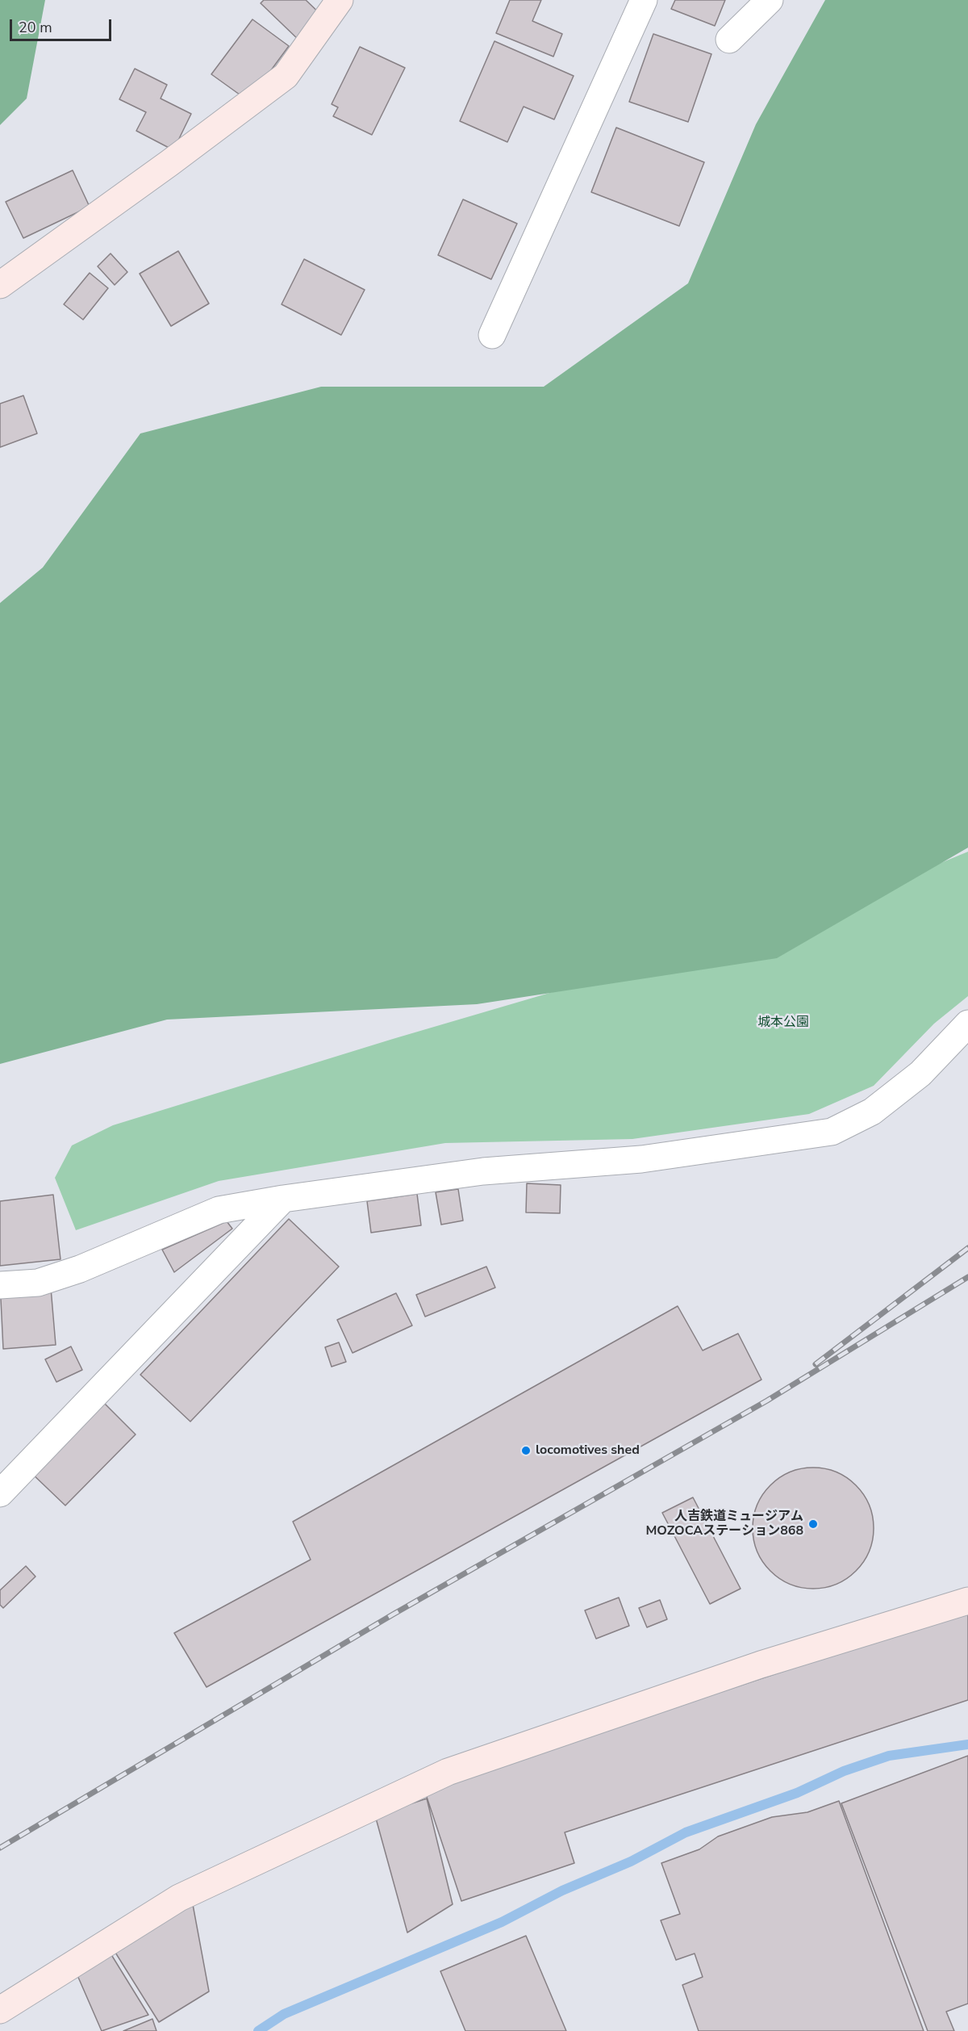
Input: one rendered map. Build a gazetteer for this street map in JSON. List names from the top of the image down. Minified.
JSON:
{"parks":["城本公園"],"places":["locomotives shed","人吉鉄道ミュージアム MOZOCAステーション868"],"scale_bar":"20 m"}
